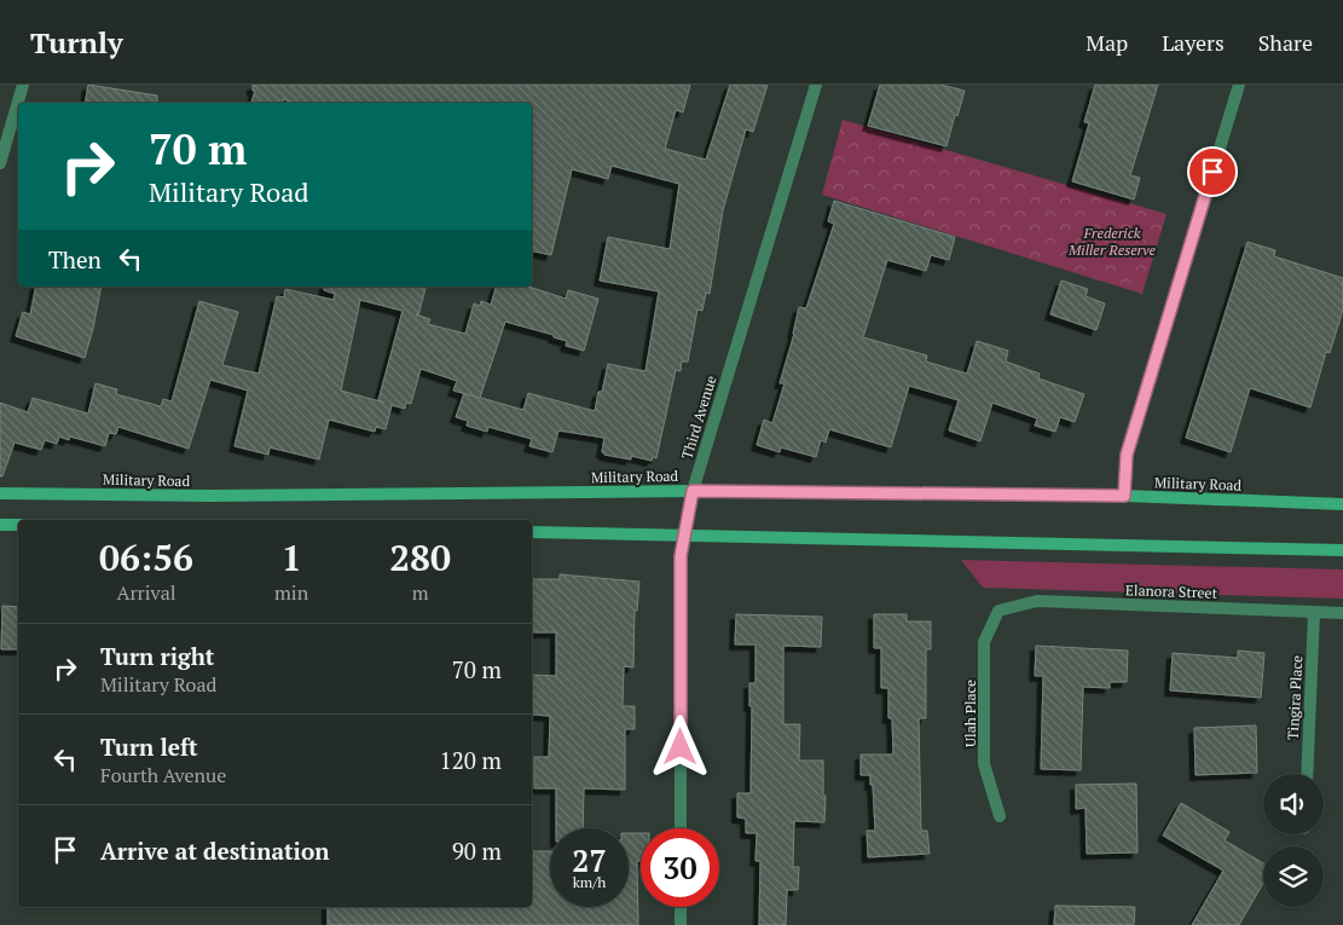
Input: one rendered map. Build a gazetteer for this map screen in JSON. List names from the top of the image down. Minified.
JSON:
{"streets":{"main road":["Military Road"],"street":["Third Avenue","Elanora Street","Tingira Place","Ulah Place"]},"crossings":[["Third Avenue","Military Road"],["Elanora Street","Tingira Place"],["Elanora Street","Ulah Place"]],"parks":["Frederick Miller Reserve"],"page":{"header":"Turnly","nav":["Map","Layers","Share"],"turn":["70 m","Military Road"],"then":"Then","eta":["06:56","Arrival","1","min","280","m"],"list":[{"name":"Turn right","note":"Military Road","value":"70 m"},{"name":"Turn left","note":"Fourth Avenue","value":"120 m"},{"name":"Arrive at destination","value":"90 m"}],"speed":"27 km/h","limit":"30"}}
